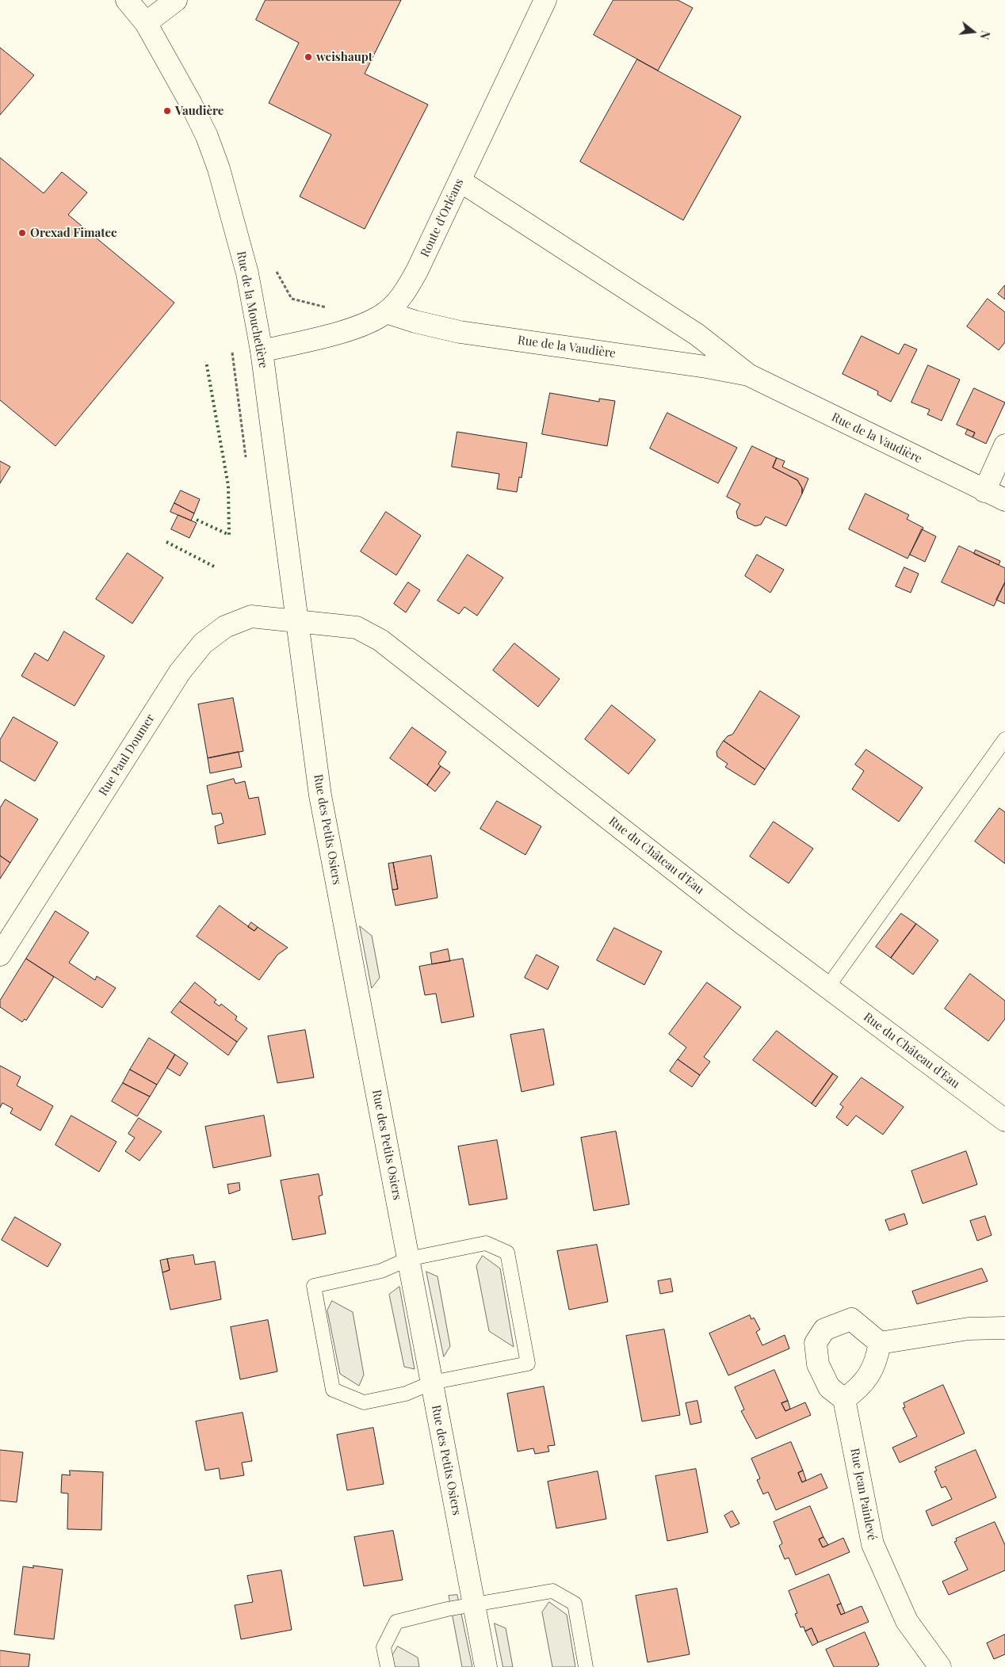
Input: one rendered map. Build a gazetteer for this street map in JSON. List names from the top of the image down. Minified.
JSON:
{"streets":{"street":["Route d'Orléans","Rue de la Mouchetière","Rue de la Vaudière","Rue Paul Doumer","Rue des Petits Osiers","Rue du Château d'Eau","Rue Jean Painlevé"]},"crossings":[["Route d'Orléans","Rue de la Mouchetière"],["Route d'Orléans","Rue de la Vaudière"],["Rue de la Mouchetière","Rue Paul Doumer"],["Rue de la Mouchetière","Rue des Petits Osiers"],["Rue de la Mouchetière","Rue du Château d'Eau"],["Rue Paul Doumer","Rue des Petits Osiers"],["Rue Paul Doumer","Rue du Château d'Eau"],["Rue des Petits Osiers","Rue du Château d'Eau"]],"places":["weishaupt","Vaudière","Orexad Fimatec"],"north":"right"}
